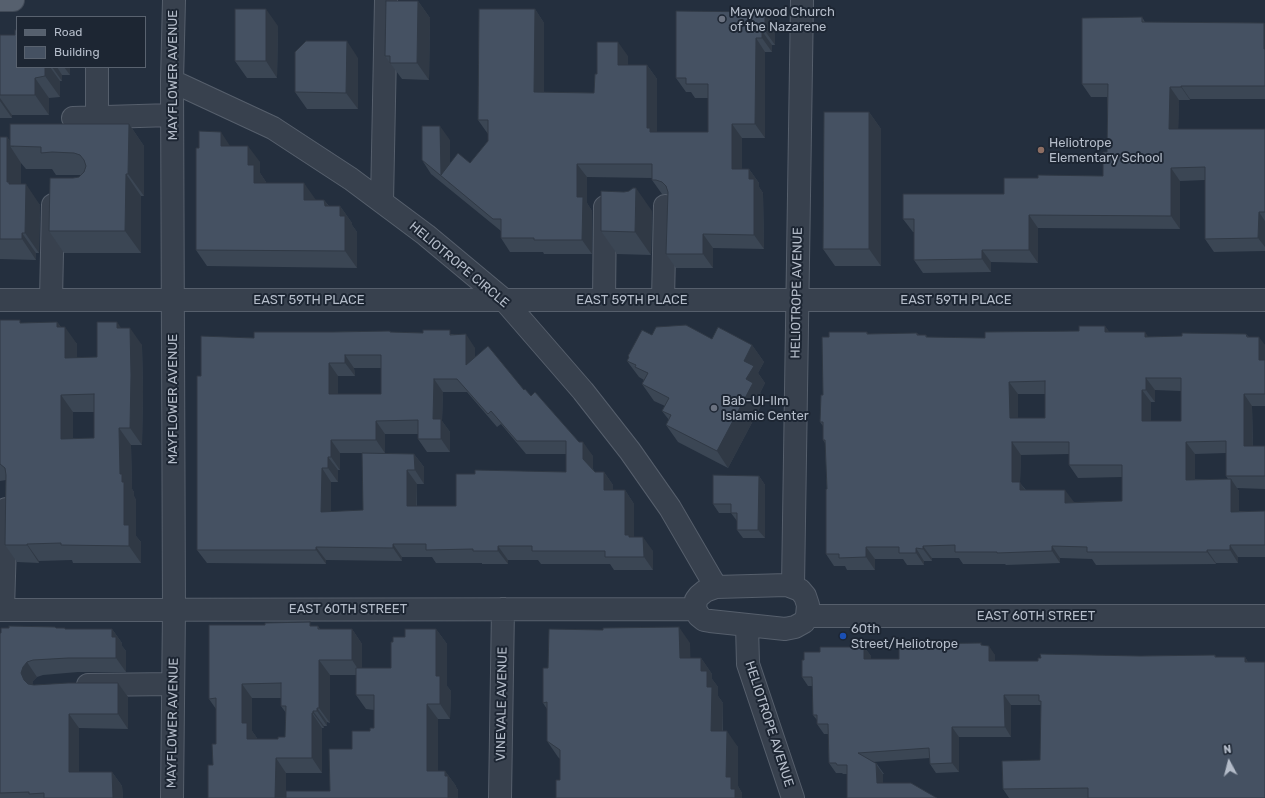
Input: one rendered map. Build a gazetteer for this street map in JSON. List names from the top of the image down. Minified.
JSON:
{"streets":{"street":["MAYFLOWER AVENUE","HELIOTROPE CIRCLE","HELIOTROPE AVENUE","EAST 59TH PLACE","EAST 60TH STREET","VINEVALE AVENUE"]},"crossings":[["MAYFLOWER AVENUE","HELIOTROPE CIRCLE"],["MAYFLOWER AVENUE","EAST 59TH PLACE"],["MAYFLOWER AVENUE","EAST 60TH STREET"],["HELIOTROPE CIRCLE","EAST 59TH PLACE"],["HELIOTROPE AVENUE","EAST 59TH PLACE"],["EAST 60TH STREET","VINEVALE AVENUE"]],"places":["Maywood Church of the Nazarene","Heliotrope Elementary School","Bab-Ul-Ilm Islamic Center","60th Street/Heliotrope"],"legend":["Road","Building"],"north":"top"}
